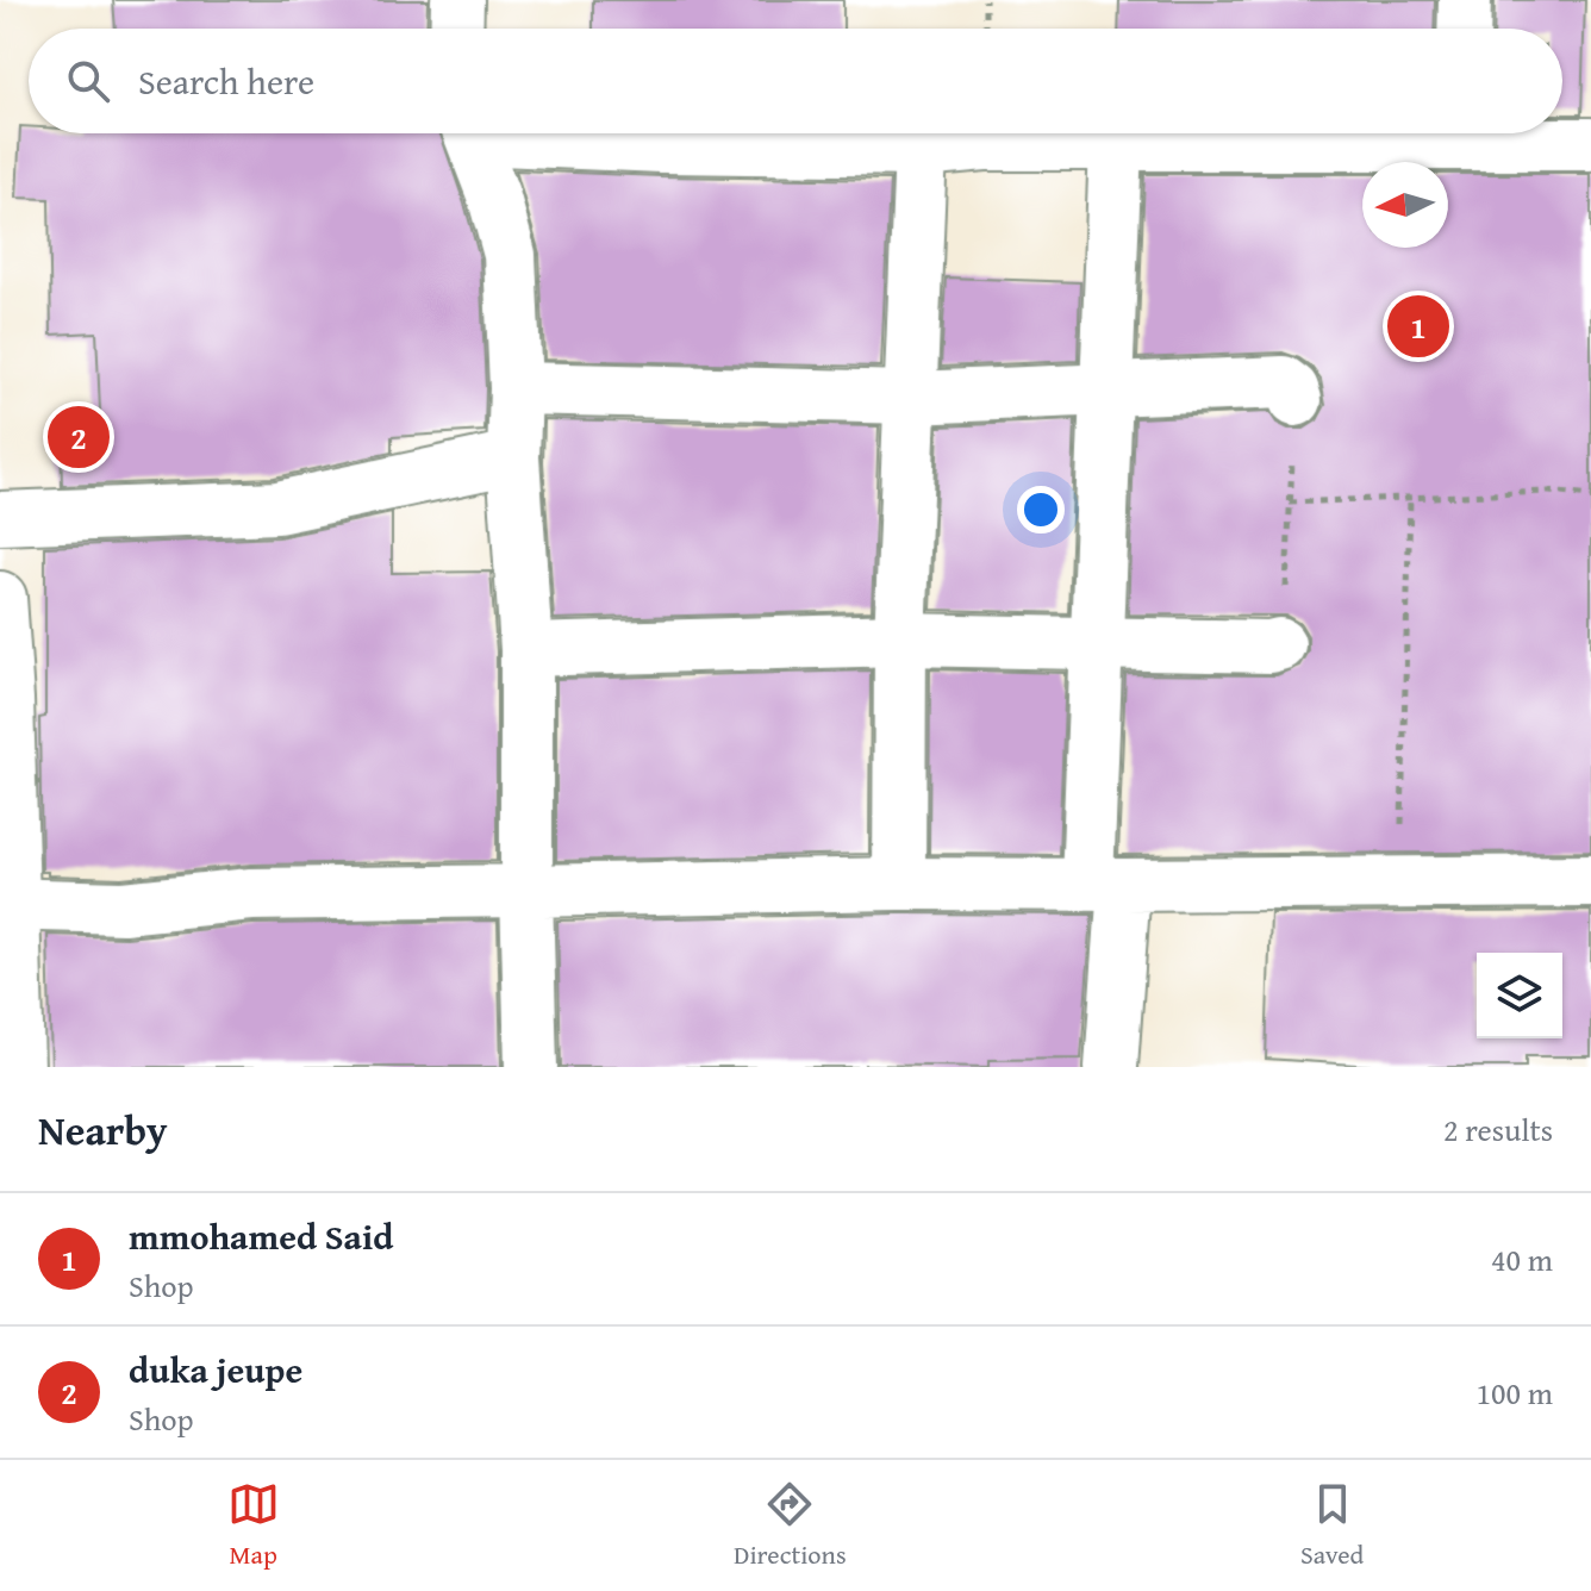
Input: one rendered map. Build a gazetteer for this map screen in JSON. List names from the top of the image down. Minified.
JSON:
{"north":"left","page":{"search":"Search here","pins":["1","2"],"heading":["Nearby","2 results"],"list":[{"mark":"1","name":"mmohamed Said","note":"Shop","value":"40 m"},{"mark":"2","name":"duka jeupe","note":"Shop","value":"100 m"}],"nav":["Map","Directions","Saved"]}}
